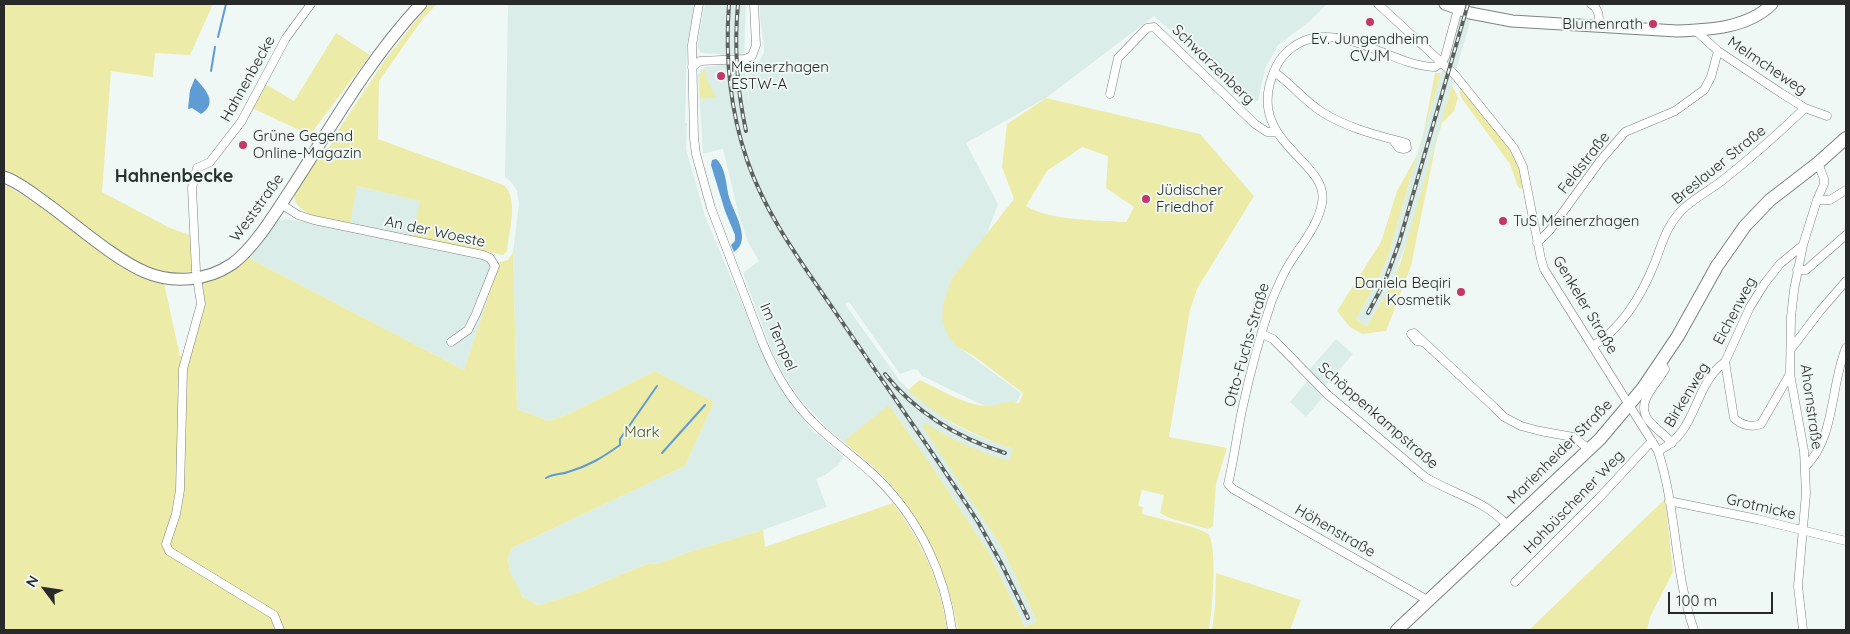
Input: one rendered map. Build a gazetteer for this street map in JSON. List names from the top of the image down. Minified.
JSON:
{"streets":{"main road":["Weststraße","Marienheider Straße"],"street":["Schwarzenberg","Melmcheweg","Hahnenbecke","Feldstraße","Breslauer Straße","An der Woeste","Genkeler Straße","Eichenweg","Im Tempel","Otto-Fuchs-Straße","Birkenweg","Ahornstraße","Schöppenkampstraße","Hohbüschener Weg","Grotmicke","Höhenstraße"]},"crossings":[["Schwarzenberg","Otto-Fuchs-Straße"],["Melmcheweg","Feldstraße"],["Melmcheweg","Breslauer Straße"],["Hahnenbecke","Weststraße"],["Feldstraße","Genkeler Straße"],["Breslauer Straße","Genkeler Straße"],["Weststraße","An der Woeste"],["Genkeler Straße","Otto-Fuchs-Straße"],["Genkeler Straße","Birkenweg"],["Genkeler Straße","Marienheider Straße"],["Genkeler Straße","Hohbüschener Weg"],["Genkeler Straße","Grotmicke"],["Eichenweg","Birkenweg"],["Eichenweg","Ahornstraße"],["Otto-Fuchs-Straße","Schöppenkampstraße"],["Otto-Fuchs-Straße","Höhenstraße"],["Birkenweg","Marienheider Straße"],["Ahornstraße","Marienheider Straße"],["Ahornstraße","Grotmicke"],["Schöppenkampstraße","Marienheider Straße"],["Marienheider Straße","Höhenstraße"]],"districts":["Hahnenbecke"],"parks":["Mark"],"places":["Ev. Jungendheim CVJM","Blumenrath","Meinerzhagen ESTW-A","Grüne Gegend Online-Magazin","Jüdischer Friedhof","TuS Meinerzhagen","Daniela Beqiri Kosmetik"],"scale_bar":"100 m","north":"top left"}
